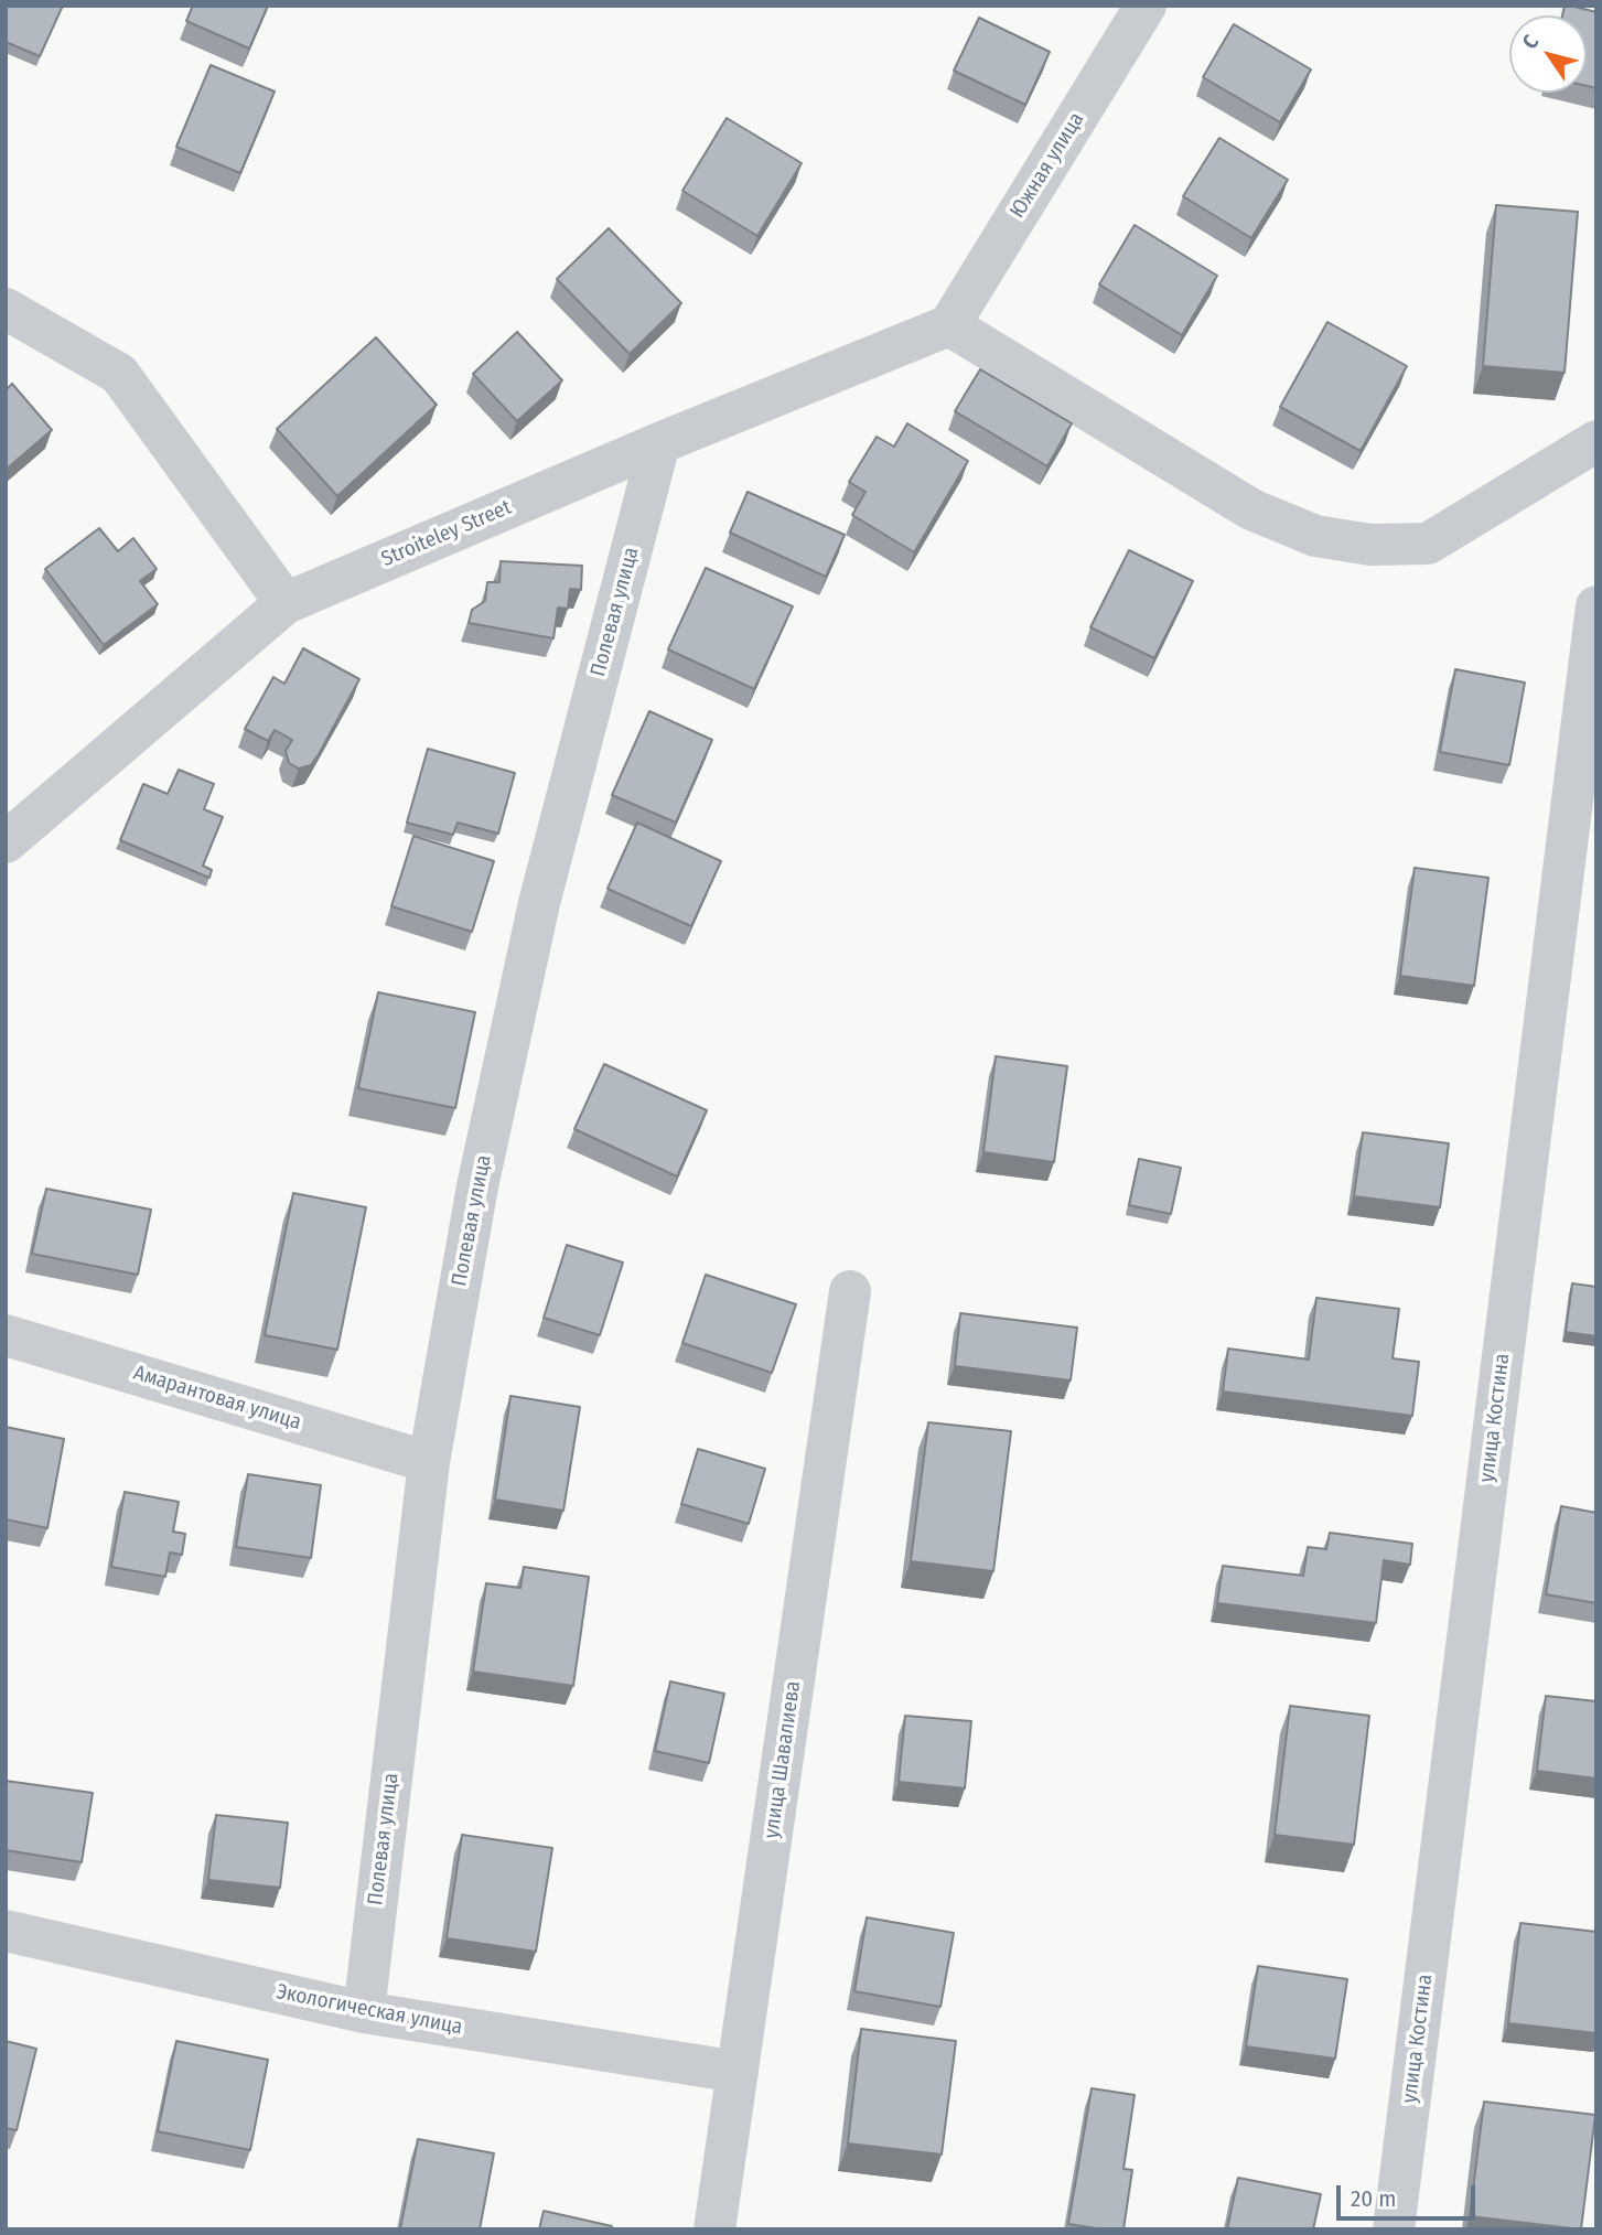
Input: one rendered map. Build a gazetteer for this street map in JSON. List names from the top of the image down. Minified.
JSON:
{"streets":{"street":["Южная улица","Stroiteley Street","Полевая улица","Амарантовая улица","улица Костина","улица Шавалиева","Экологическая улица"]},"crossings":[["Южная улица","Stroiteley Street"],["Stroiteley Street","Полевая улица"],["Полевая улица","Амарантовая улица"],["Полевая улица","Экологическая улица"],["улица Шавалиева","Экологическая улица"]],"scale_bar":"20 m","north":"top left"}
